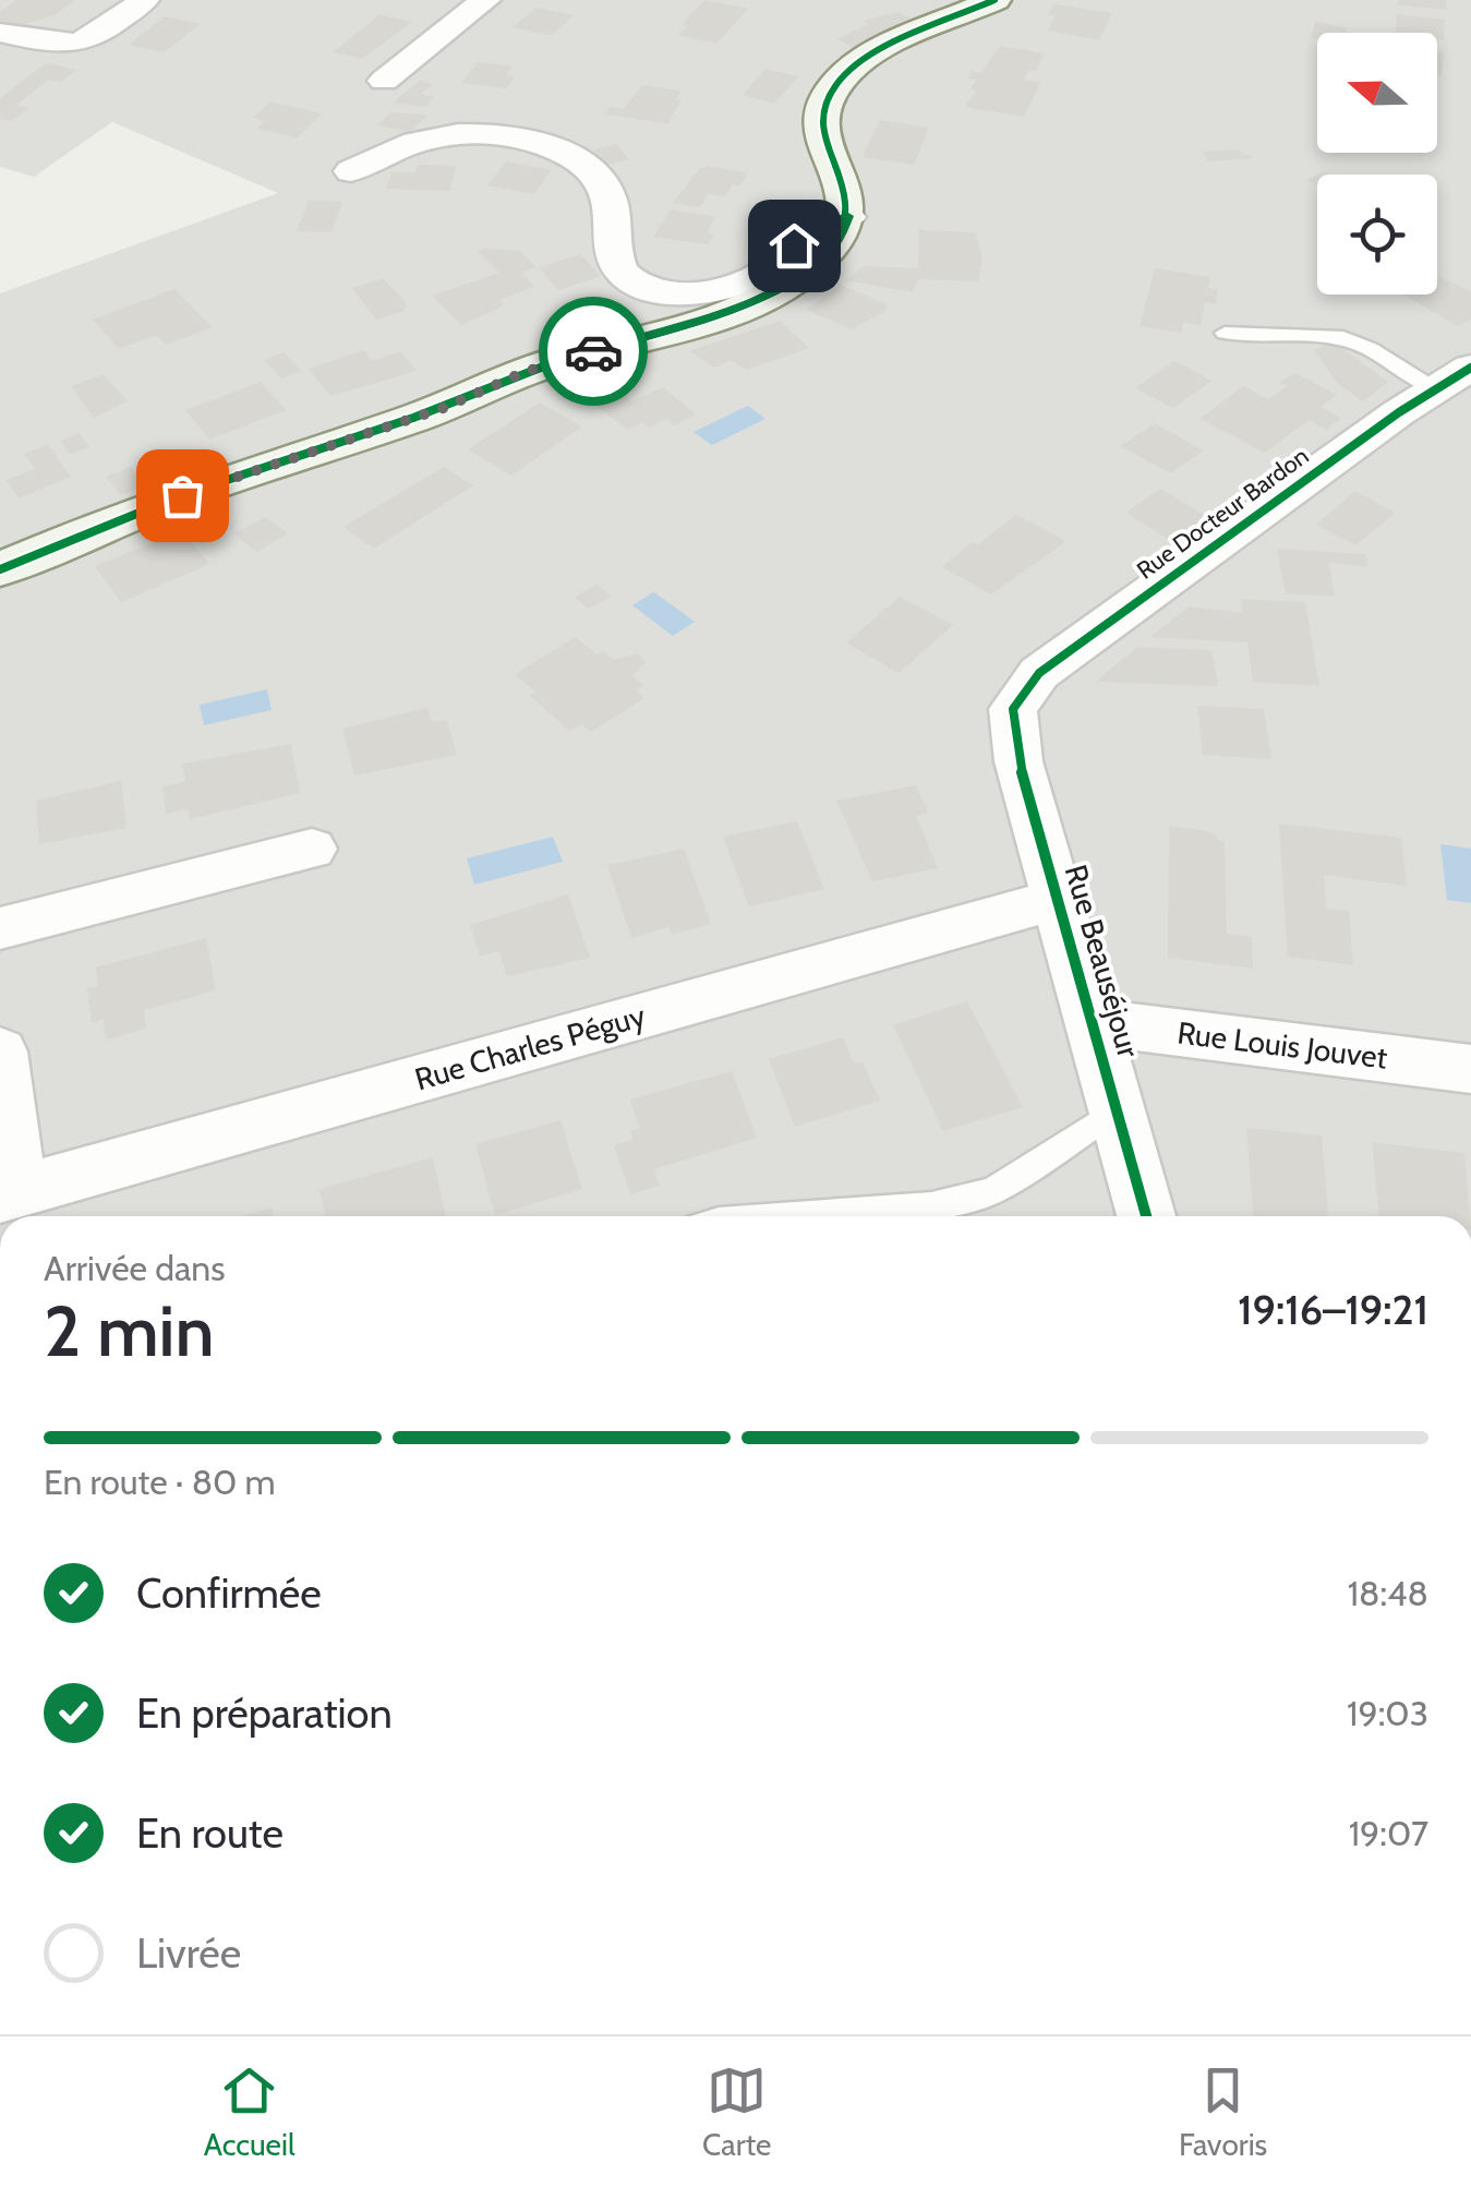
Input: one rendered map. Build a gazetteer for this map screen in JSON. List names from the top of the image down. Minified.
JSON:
{"streets":{"street":["Rue Docteur Bardon","Rue Beauséjour","Rue Louis Jouvet","Rue Charles Péguy"]},"crossings":[["Rue Docteur Bardon","Rue Beauséjour"],["Rue Beauséjour","Rue Louis Jouvet"],["Rue Beauséjour","Rue Charles Péguy"]],"north":"left","page":{"heading":["2 min","Arrivée dans","19:16–19:21"],"bar":"En route · 80 m","list":[["Confirmée","18:48"],["En préparation","19:03"],["En route","19:07"],"Livrée"],"tabs":["Accueil","Carte","Favoris"]}}
